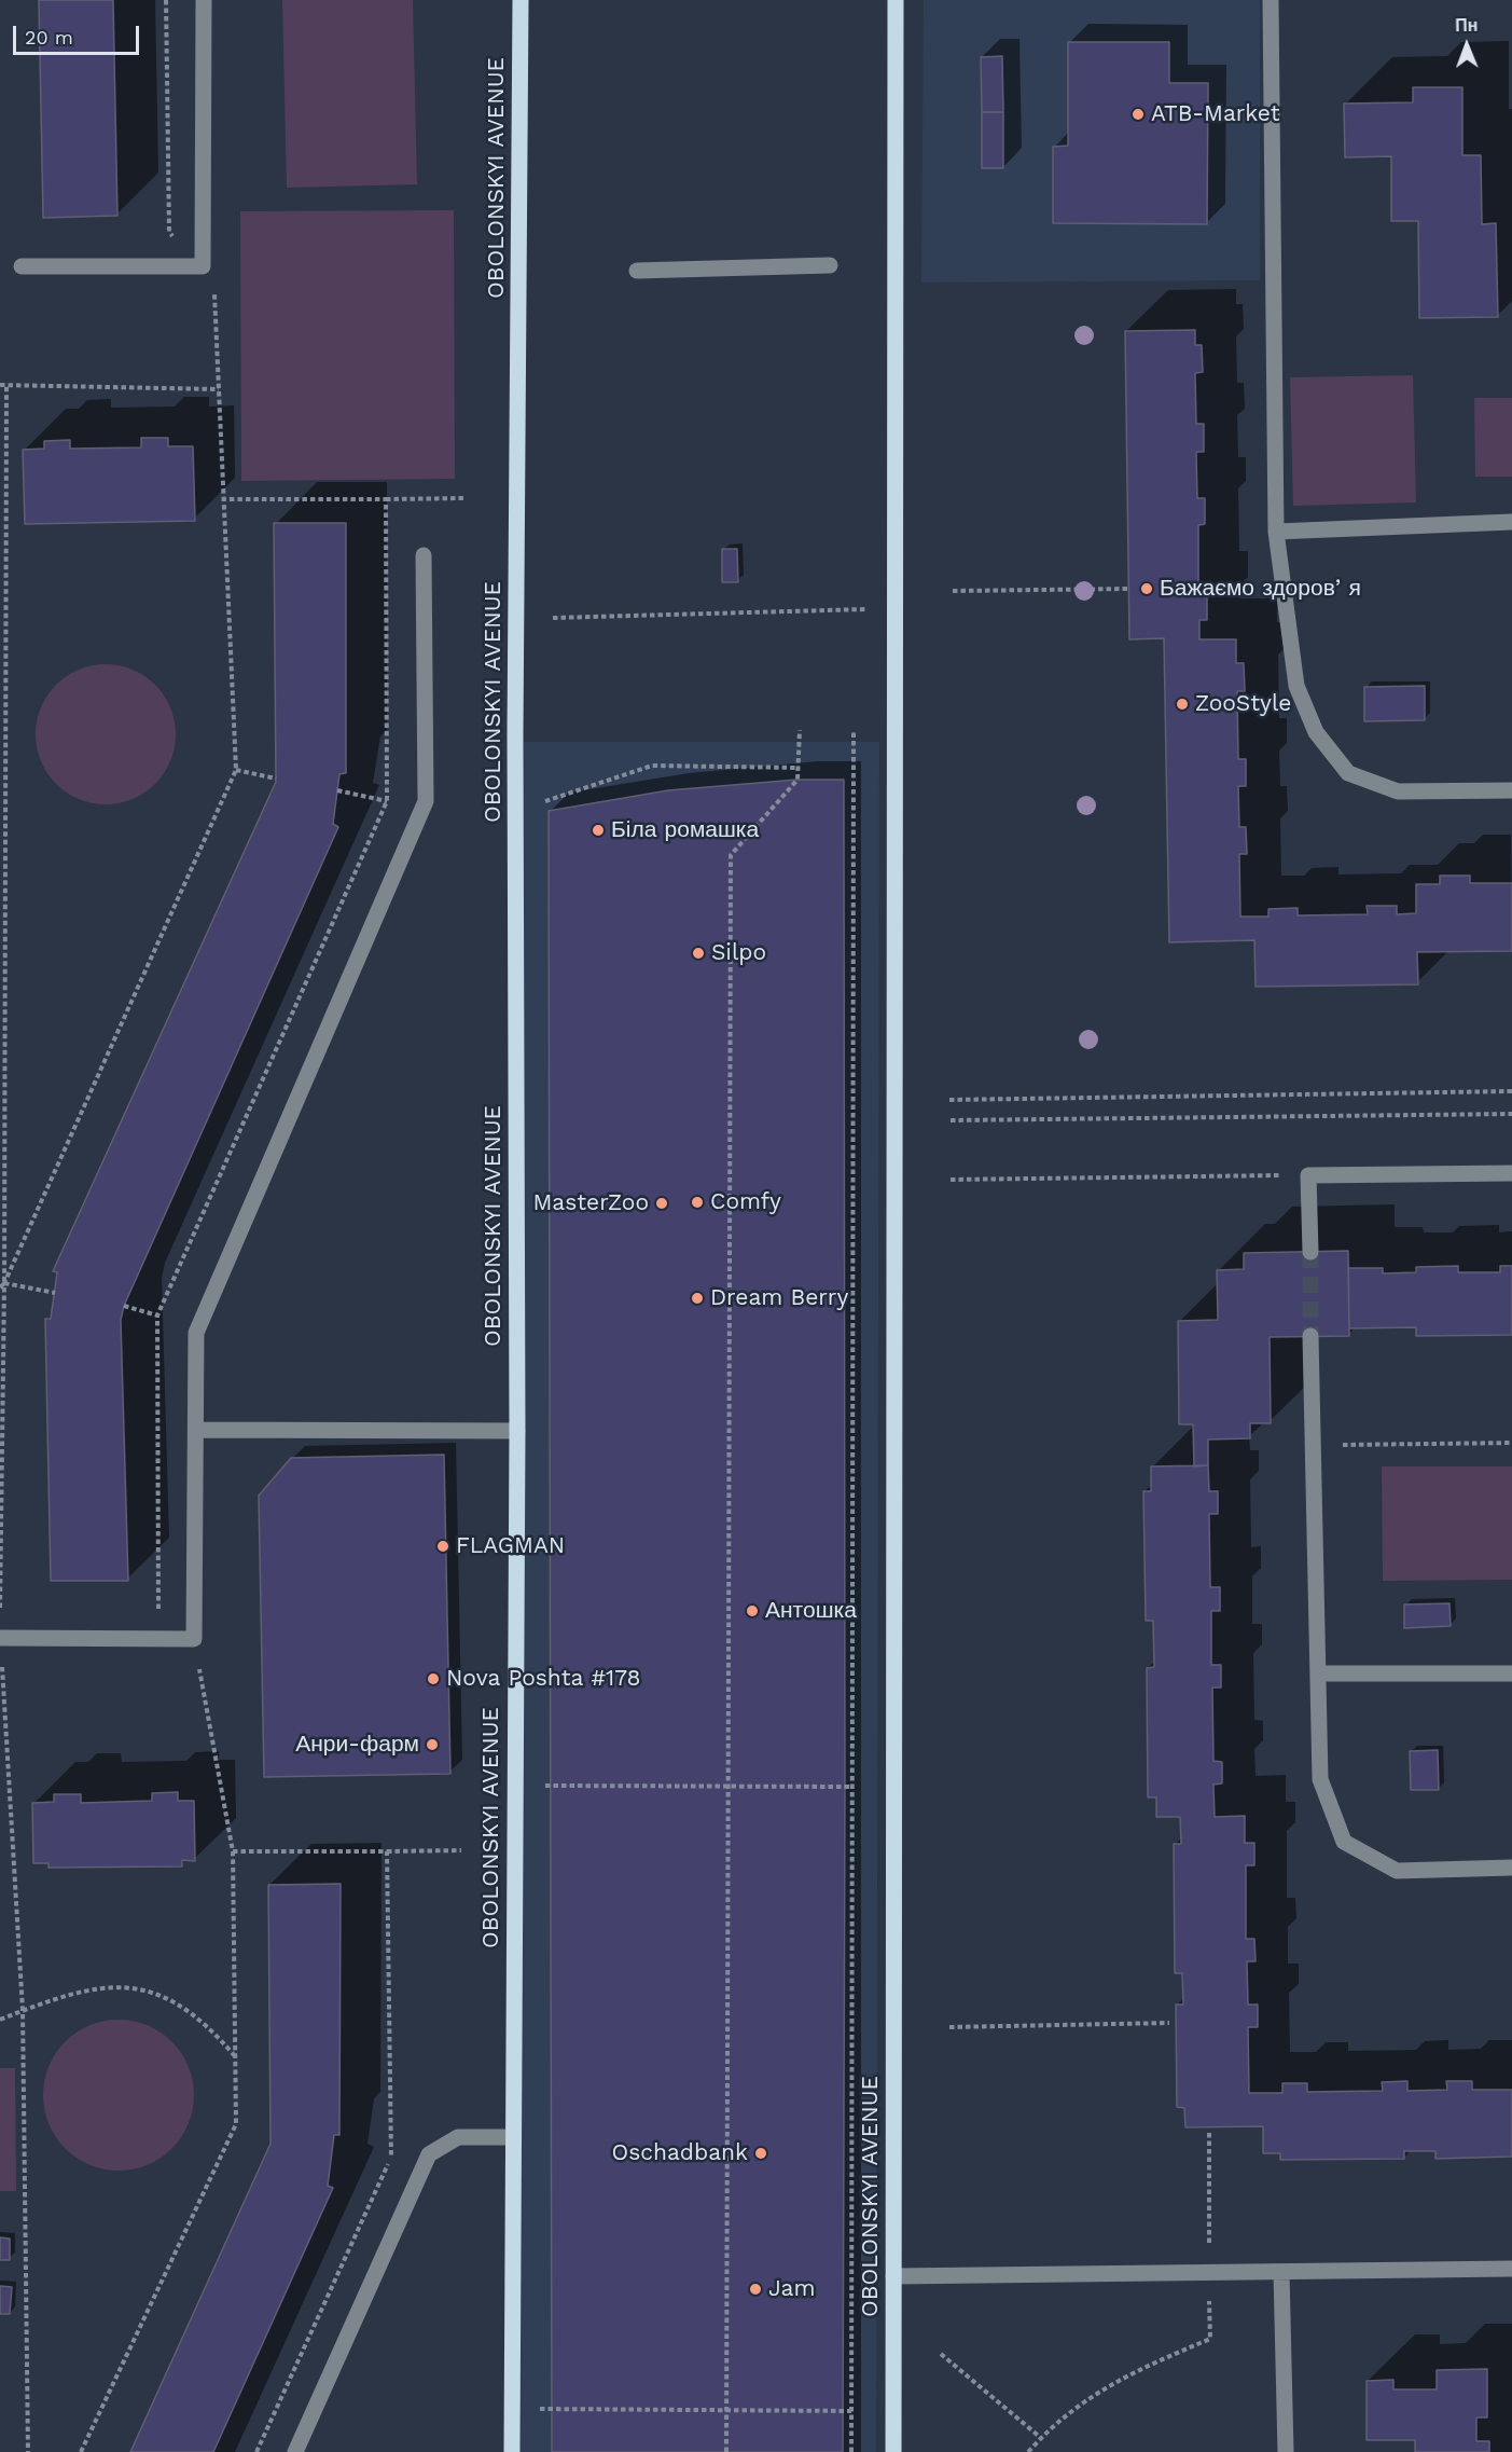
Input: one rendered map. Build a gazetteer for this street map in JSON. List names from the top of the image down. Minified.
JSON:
{"streets":{"main road":["OBOLONSKYI AVENUE"]},"places":["ATB-Market","Бажаємо здоровʼя","ZooStyle","Біла ромашка","Silpo","Comfy","MasterZoo","Dream Berry","FLAGMAN","Антошка","Nova Poshta #178","Анри-фарм","Oschadbank","Jam"],"scale_bar":"20 m","north":"top"}
